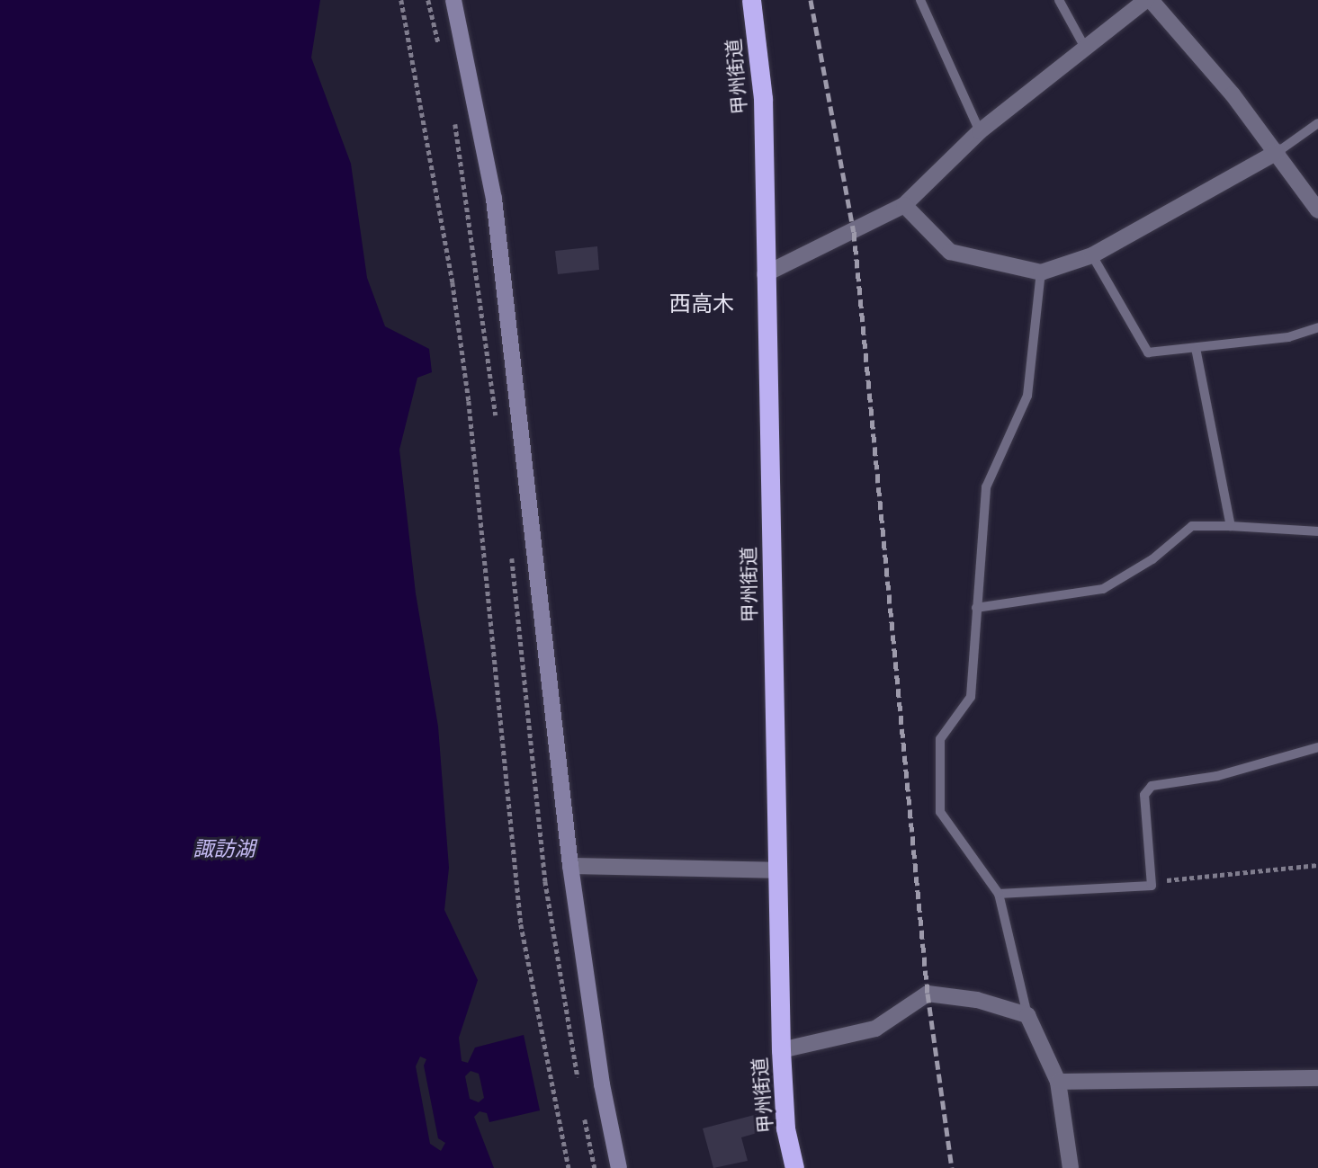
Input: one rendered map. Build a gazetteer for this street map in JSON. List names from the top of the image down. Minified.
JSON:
{"streets":{"highway":["甲州街道"]},"districts":["西高木"],"water":["諏訪湖"]}
